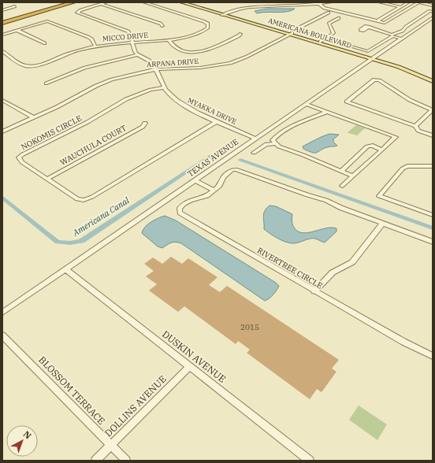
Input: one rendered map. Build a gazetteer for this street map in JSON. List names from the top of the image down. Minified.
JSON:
{"streets":{"main road":["AMERICANA BOULEVARD"],"street":["MICCO DRIVE","ARPANA DRIVE","MYAKKA DRIVE","NOKOMIS CIRCLE","WAUCHULA COURT","TEXAS AVENUE","RIVERTREE CIRCLE","DUSKIN AVENUE","BLOSSOM TERRACE","DOLLINS AVENUE"]},"crossings":[["AMERICANA BOULEVARD","ARPANA DRIVE"],["AMERICANA BOULEVARD","TEXAS AVENUE"],["ARPANA DRIVE","MYAKKA DRIVE"],["MYAKKA DRIVE","NOKOMIS CIRCLE"],["MYAKKA DRIVE","TEXAS AVENUE"],["NOKOMIS CIRCLE","WAUCHULA COURT"],["TEXAS AVENUE","DUSKIN AVENUE"],["DUSKIN AVENUE","DOLLINS AVENUE"],["BLOSSOM TERRACE","DOLLINS AVENUE"]],"water":["Americana Canal"],"house_numbers":["2015"],"north":"top right"}
